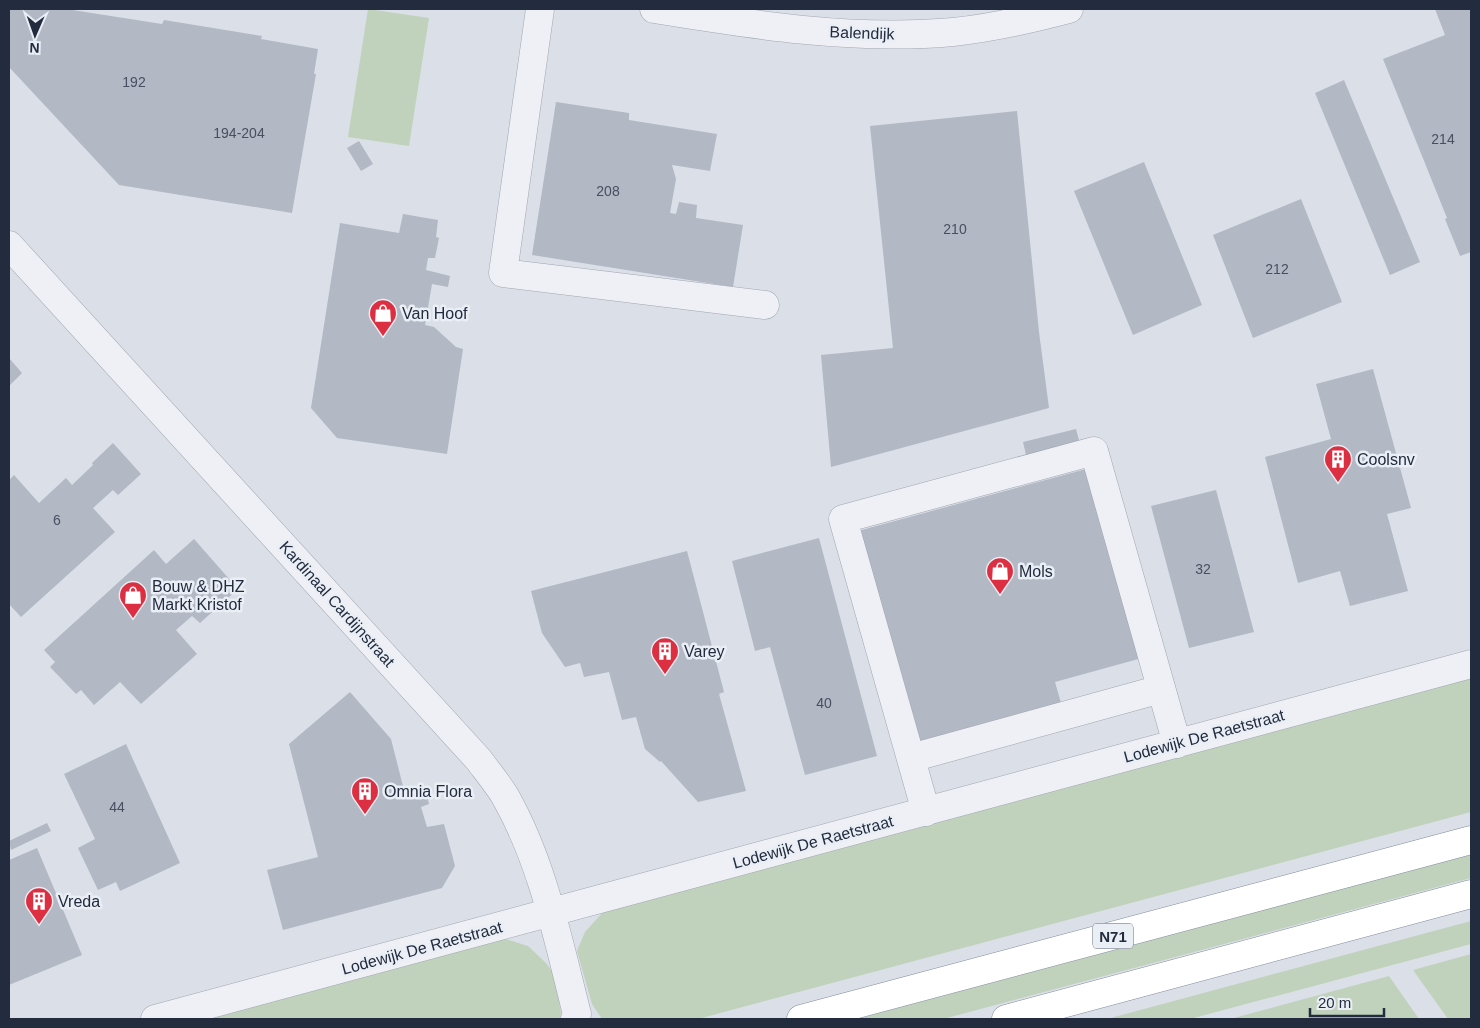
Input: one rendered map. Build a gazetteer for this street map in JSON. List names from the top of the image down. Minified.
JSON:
{"streets":{"highway":["N71"],"street":["Balendijk","Kardinaal Cardijnstraat","Lodewijk De Raetstraat"]},"crossings":[["Kardinaal Cardijnstraat","Lodewijk De Raetstraat"]],"places":{"shop":["Van Hoof","Mols","Bouw & DHZ Markt Kristof"],"building":["Coolsnv","Varey","Omnia Flora","Vreda"]},"house_numbers":["192","194-204","214","208","210","212","6","32","40","44"],"scale_bar":"20 m","north":"bottom"}
